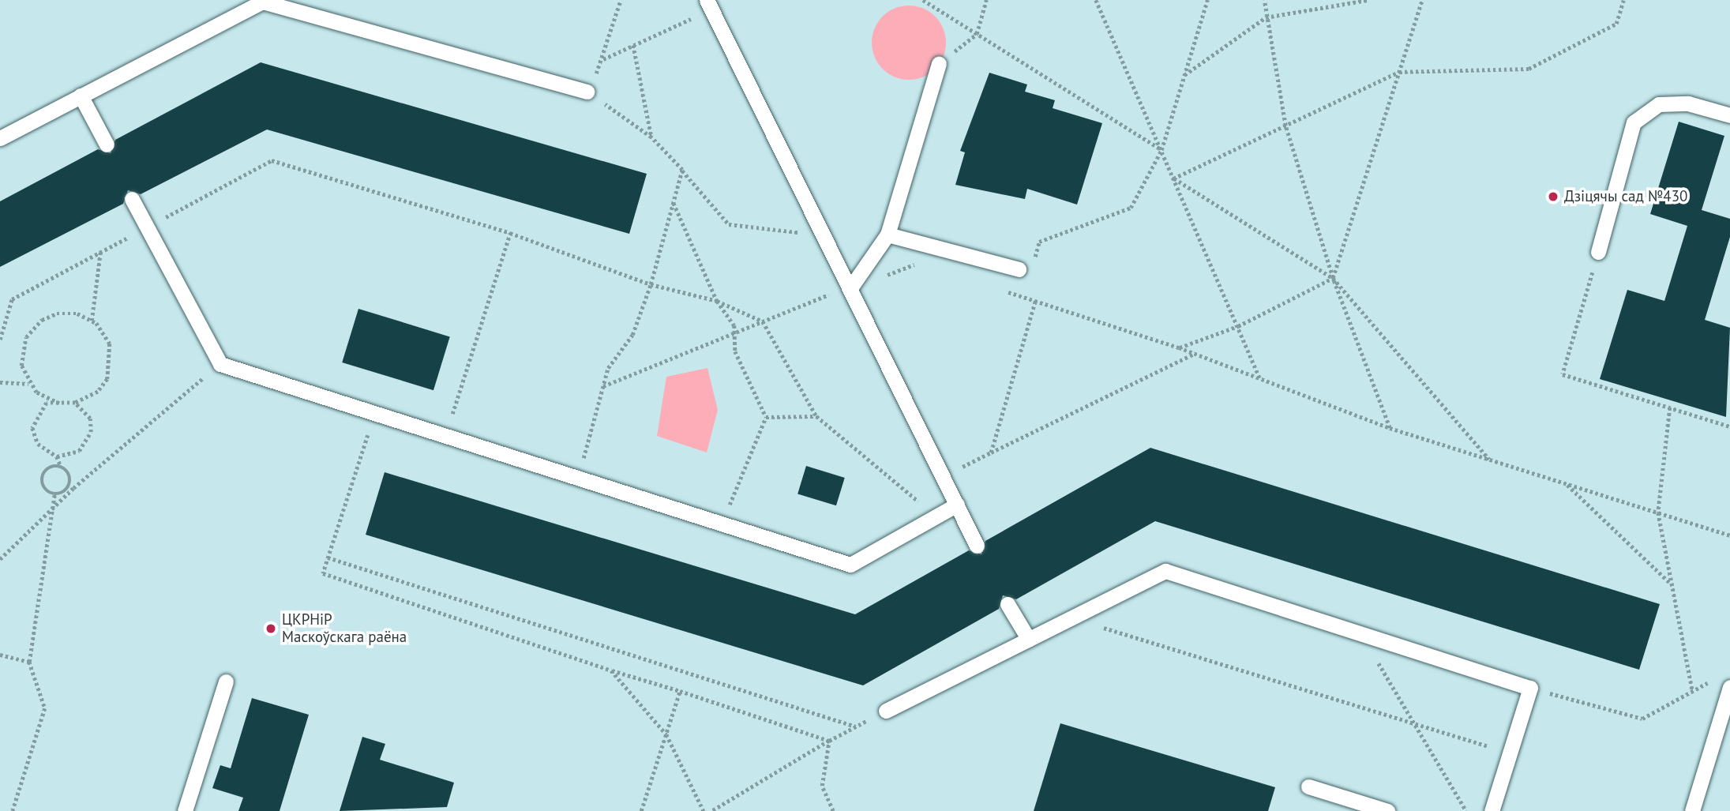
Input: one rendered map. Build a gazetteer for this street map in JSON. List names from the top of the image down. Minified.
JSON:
{"places":["Дзіцячы сад №430","ЦКРНіР Маскоўскага раёна"]}
